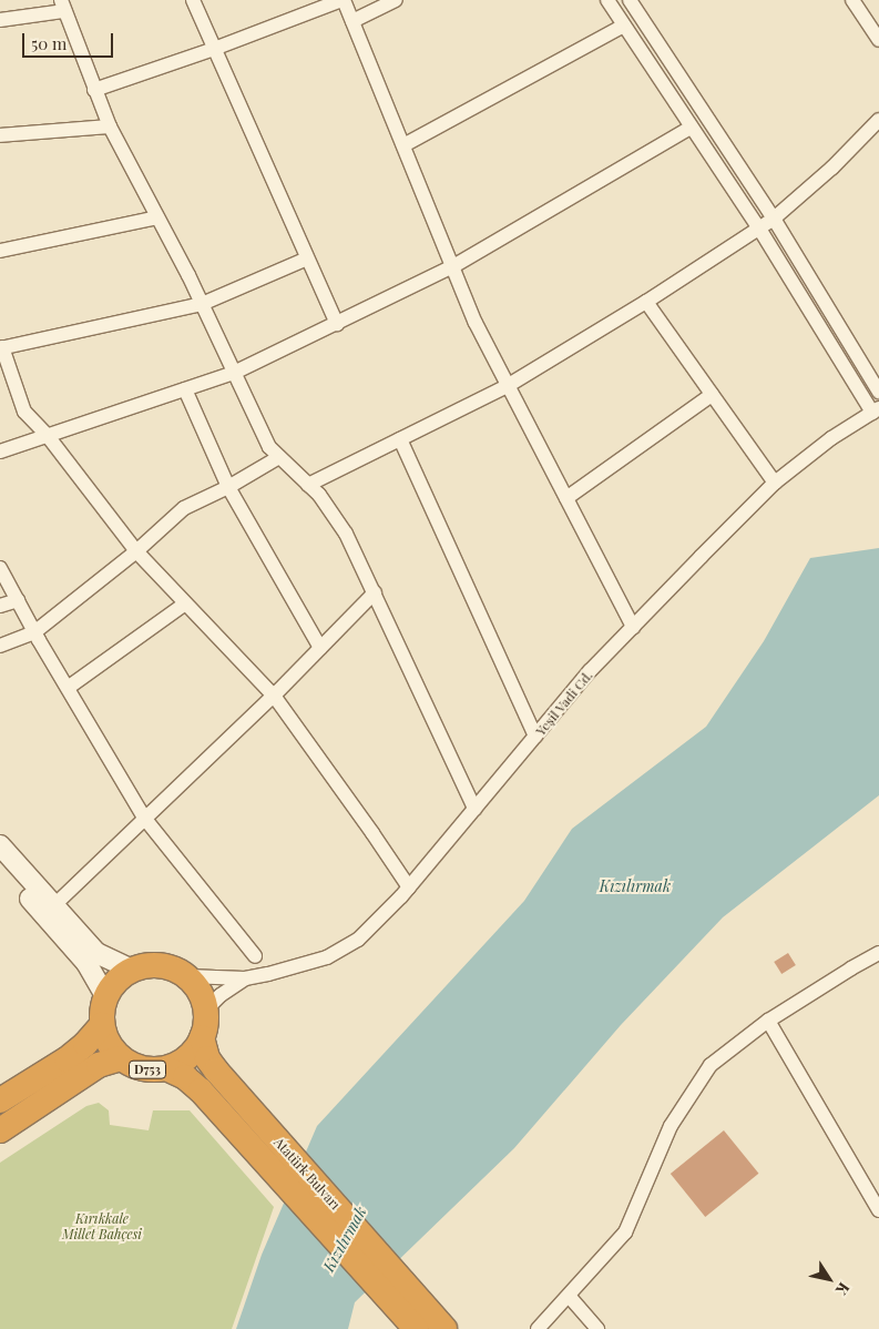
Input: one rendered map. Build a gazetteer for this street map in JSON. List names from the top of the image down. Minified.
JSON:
{"streets":{"highway":["D753","Atatürk Bulvarı"],"street":["Yeşil Vadi Cd."]},"crossings":[["D753","Atatürk Bulvarı"]],"water":["Kızılırmak"],"parks":["Kırıkkale Millet Bahçesi"],"scale_bar":"50 m","north":"bottom right"}
